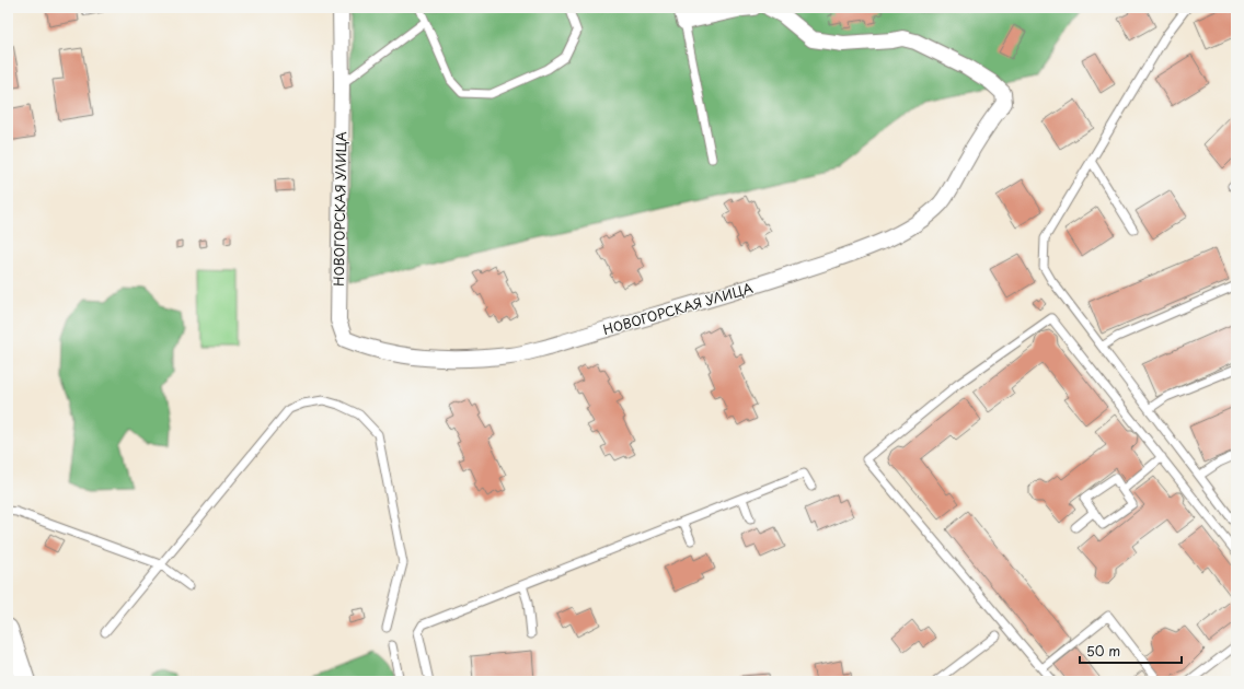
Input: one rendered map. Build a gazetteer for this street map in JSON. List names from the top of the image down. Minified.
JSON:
{"streets":{"street":["НОВОГОРСКАЯ УЛИЦА"]},"scale_bar":"50 m"}
